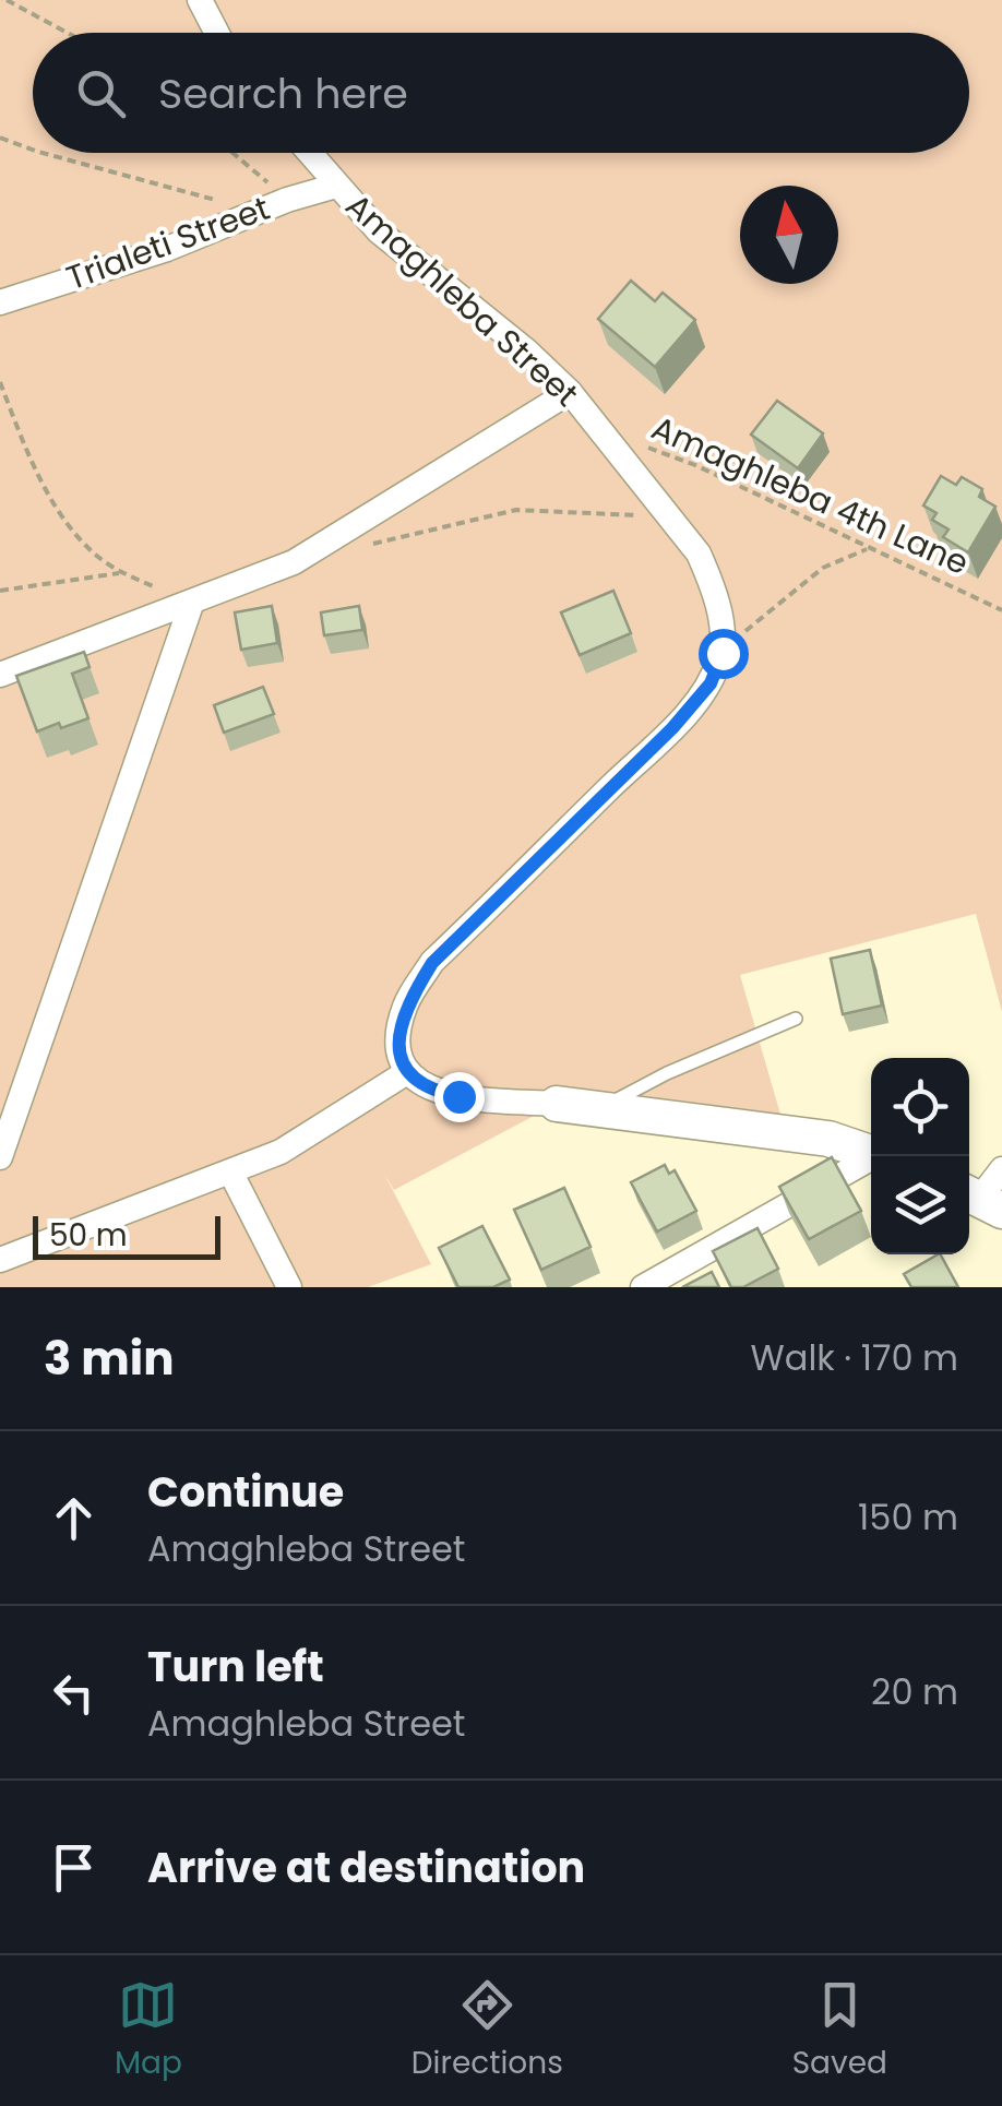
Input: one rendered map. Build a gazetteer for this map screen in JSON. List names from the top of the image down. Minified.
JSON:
{"streets":{"street":["Trialeti Street","Amaghleba Street"],"path":["Amaghleba 4th Lane"]},"crossings":[["Trialeti Street","Amaghleba Street"],["Amaghleba Street","Amaghleba 4th Lane"]],"scale_bar":"50 m","north":"top","page":{"search":"Search here","scale":"50 m","heading":["3 min","Walk · 170 m"],"list":[["Continue","Amaghleba Street","150 m"],["Turn left","Amaghleba Street","20 m"],"Arrive at destination"],"nav":["Map","Directions","Saved"]}}
